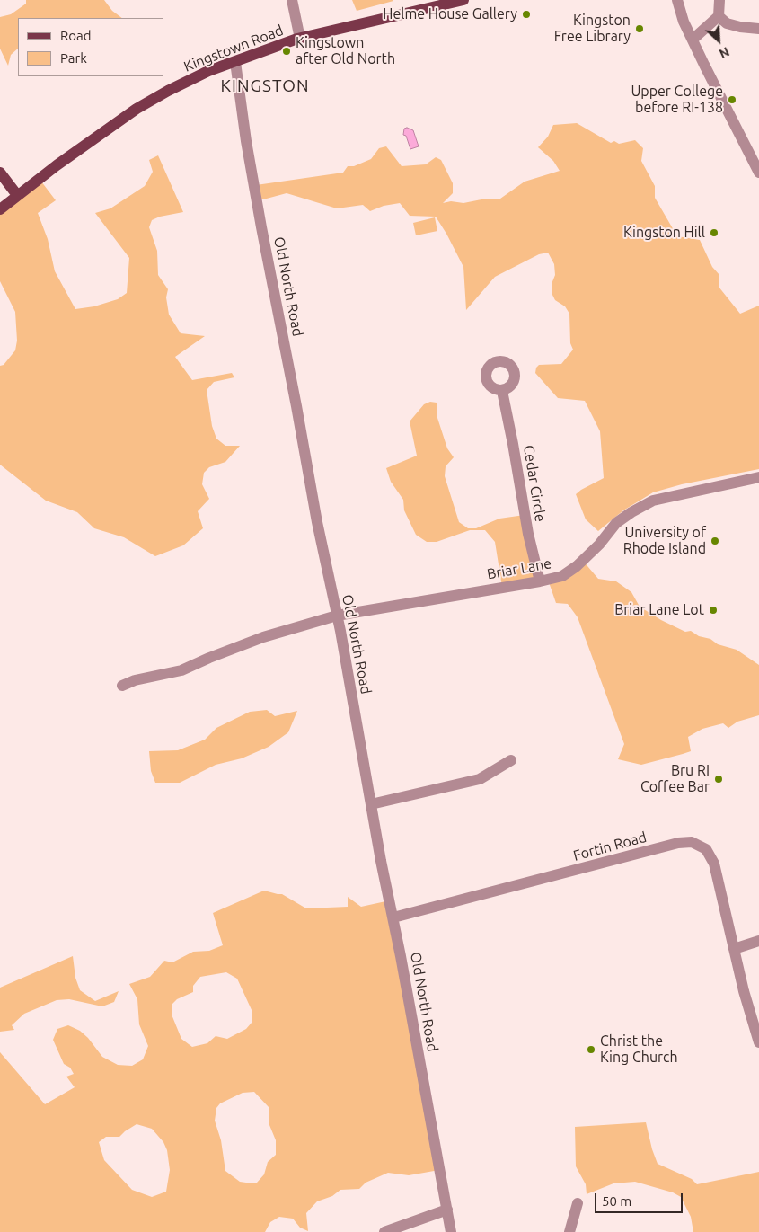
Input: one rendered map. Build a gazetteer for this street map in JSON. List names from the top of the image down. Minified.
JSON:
{"streets":{"main road":["Kingstown Road"],"street":["Old North Road","Cedar Circle","Briar Lane","Fortin Road"]},"crossings":[["Kingstown Road","Old North Road"],["Old North Road","Briar Lane"],["Old North Road","Fortin Road"],["Cedar Circle","Briar Lane"]],"districts":["KINGSTON"],"places":["Helme House Gallery","Kingston Free Library","Kingstown after Old North","Upper College before RI-138","Kingston Hill","University of Rhode Island","Briar Lane Lot","Bru RI Coffee Bar","Christ the King Church"],"legend":["Road","Park"],"scale_bar":"50 m","north":"bottom right"}
